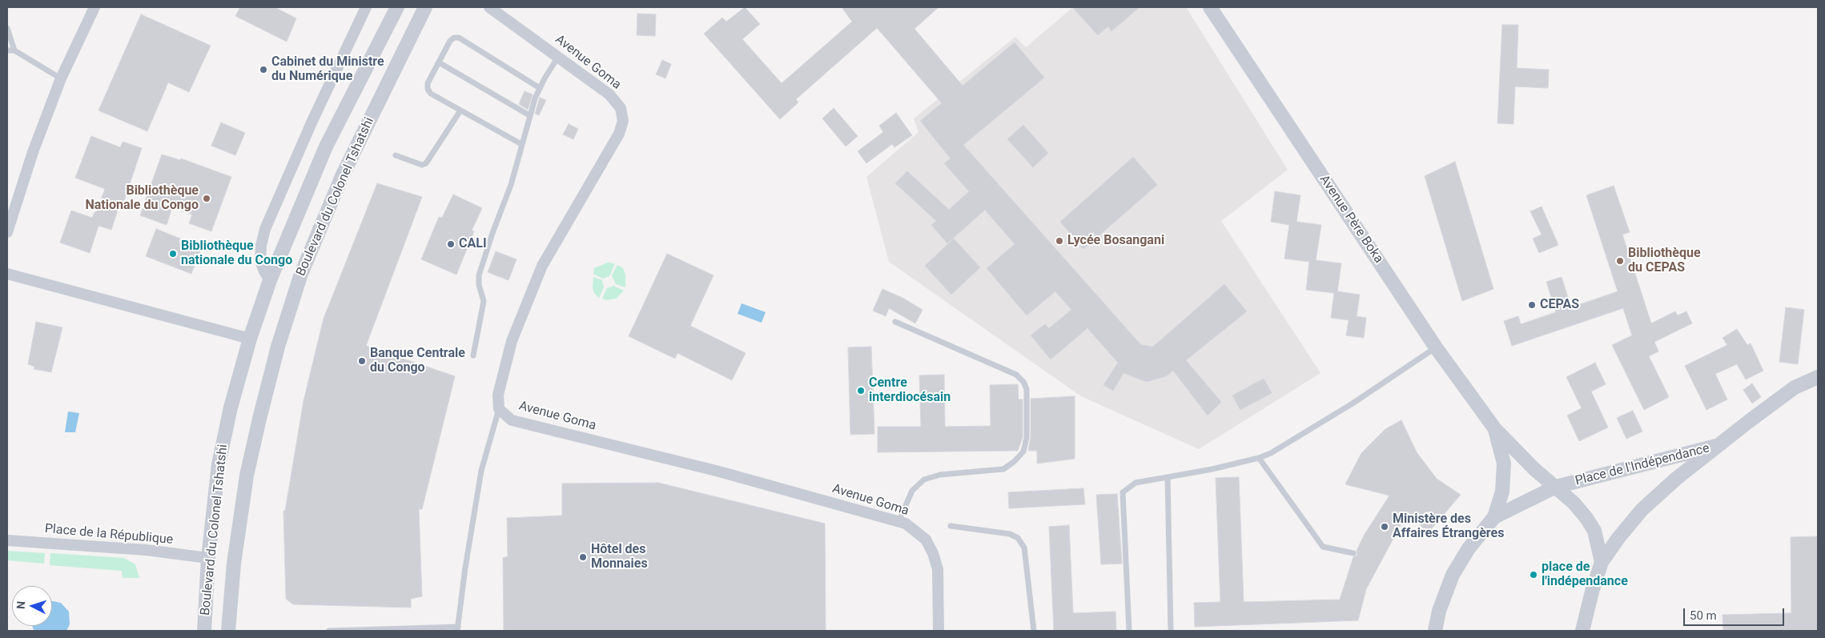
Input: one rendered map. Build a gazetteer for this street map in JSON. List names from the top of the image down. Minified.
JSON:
{"streets":{"street":["Avenue Goma","Boulevard du Colonel Tshatshi","Avenue Père Boka","Place de l'Indépendance","Place de la République"]},"crossings":[["Boulevard du Colonel Tshatshi","Place de la République"]],"places":["Cabinet du Ministre du Numérique","Bibliothèque Nationale du Congo","Lycée Bosangani","CALI","Bibliothèque nationale du Congo","Bibliothèque du CEPAS","CEPAS","Banque Centrale du Congo","Centre interdiocésain","Ministère des Affaires Étrangères","Hôtel des Monnaies","place de l'indépendance"],"scale_bar":"50 m","north":"left"}
